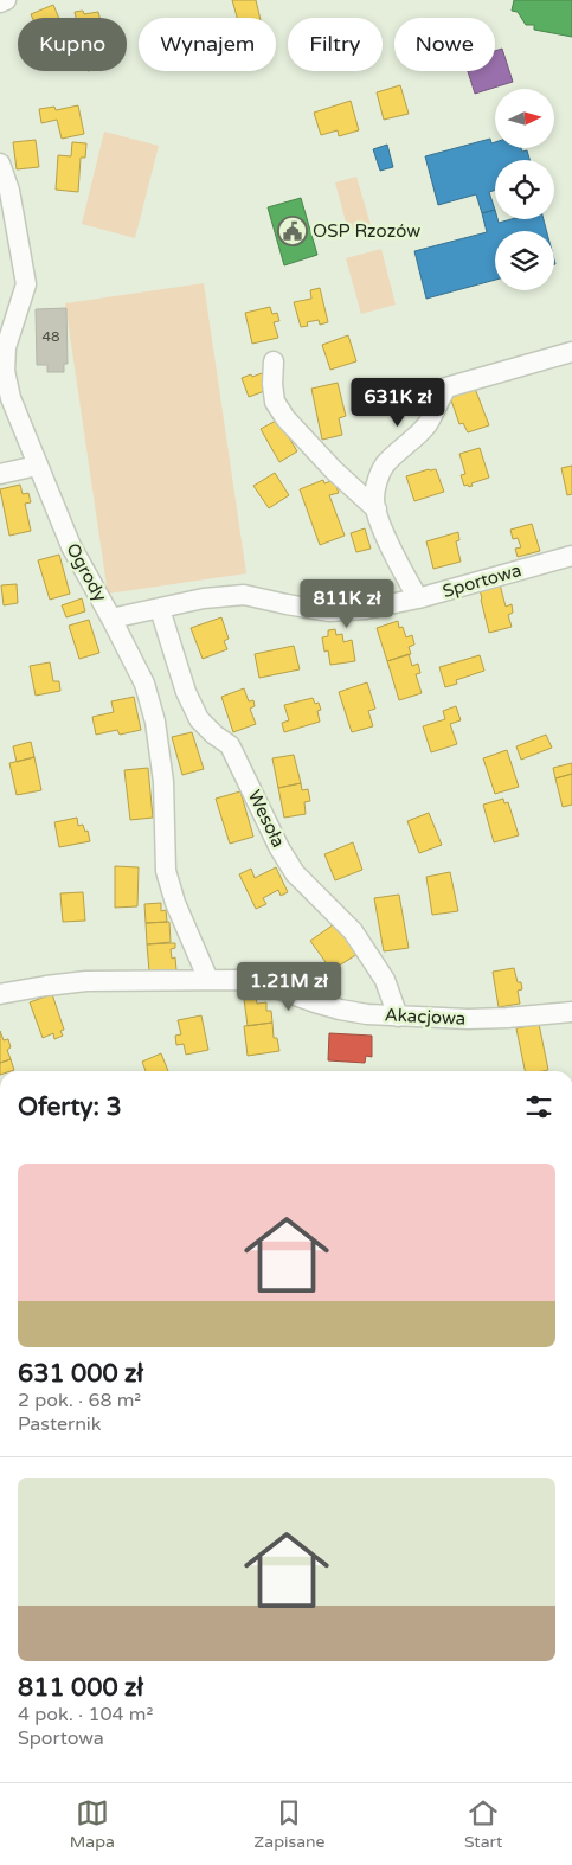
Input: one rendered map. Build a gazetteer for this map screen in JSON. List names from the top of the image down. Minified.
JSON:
{"streets":{"street":["Ogrody","Sportowa","Wesoła","Akacjowa"]},"crossings":[["Ogrody","Sportowa"],["Ogrody","Akacjowa"],["Sportowa","Wesoła"],["Wesoła","Akacjowa"]],"places":{"public building":["OSP Rzozów"]},"house_numbers":["48"],"north":"right","page":{"chip":["Kupno","Wynajem","Filtry","Nowe"],"price":["631K zł","811K zł","1.21M zł"],"heading":"Oferty: 3","list":[{"name":"631 000 zł","note":"2 pok. · 68 m² · Pasternik"},{"name":"811 000 zł","note":"4 pok. · 104 m² · Sportowa"}],"tabs":["Mapa","Zapisane","Start"]}}
